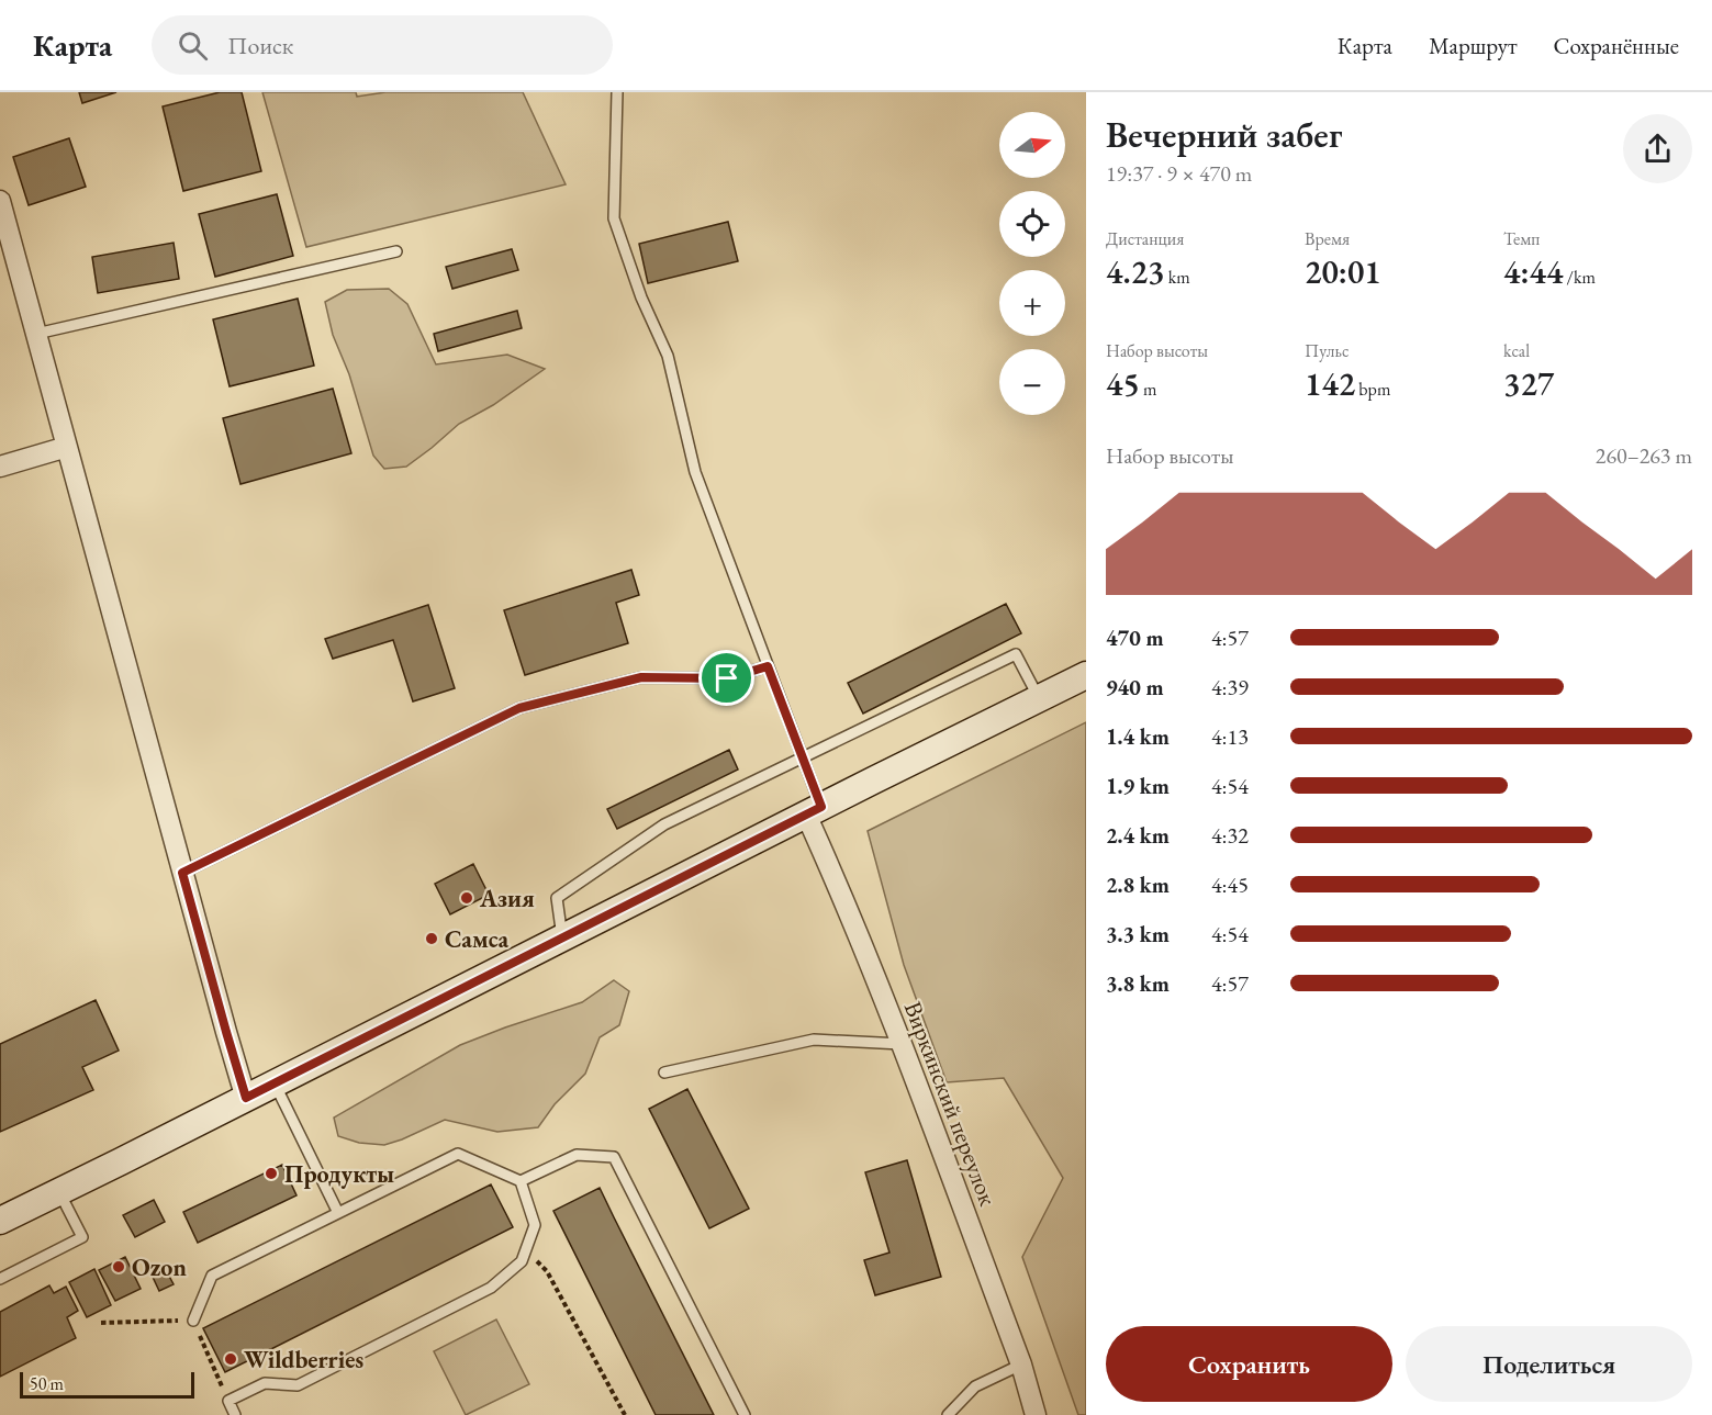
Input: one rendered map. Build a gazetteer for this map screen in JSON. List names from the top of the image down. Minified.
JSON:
{"streets":{"street":["Виркинский переулок"]},"places":["Азия","Самса","Продукты","Ozon","Wildberries"],"scale_bar":"50 m","north":"right","page":{"header":"Карта","search":"Поиск","nav":["Карта","Маршрут","Сохранённые"],"heading":["Вечерний забег","19:37 · 9 × 470 m"],"map_buttons":["+","−"],"stats":[["Дистанция","4.23 km"],["Время","20:01"],["Темп","4:44 /km"],["Набор высоты","45 m"],["Пульс","142 bpm"],["kcal","327"]],"chart":["Набор высоты","260–263 m"],"list":[{"name":"470 m","note":"4:57"},{"name":"940 m","note":"4:39"},{"name":"1.4 km","note":"4:13"},{"name":"1.9 km","note":"4:54"},{"name":"2.4 km","note":"4:32"},{"name":"2.8 km","note":"4:45"},{"name":"3.3 km","note":"4:54"},{"name":"3.8 km","note":"4:57"}],"buttons":["Сохранить","Поделиться"],"scale":"50 m"}}
